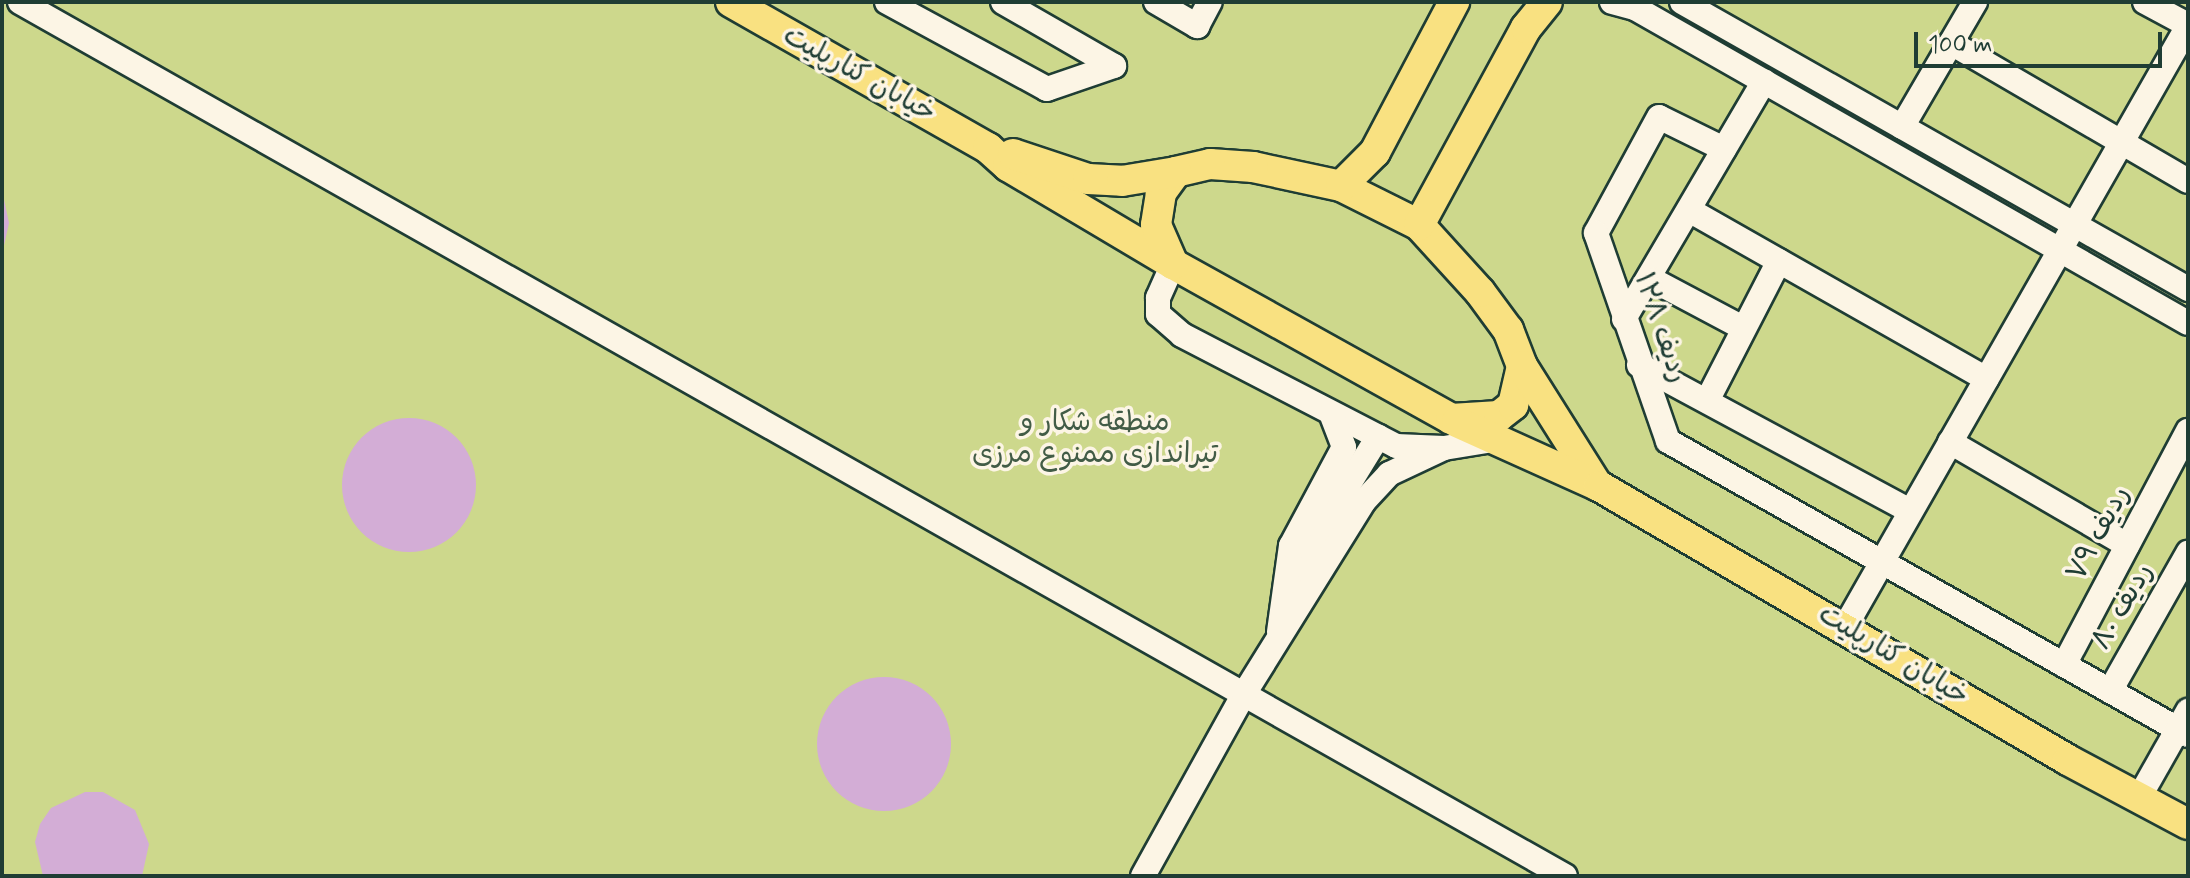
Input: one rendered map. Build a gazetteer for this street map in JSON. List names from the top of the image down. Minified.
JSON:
{"streets":{"main road":["خیابان کنارپلیت"],"street":["ردیف ۱۲۸","ردیف ۷۹","ردیف ۸۰"]},"parks":["منطقه شکار و تیراندازی ممنوع مرزی"],"scale_bar":"100 m"}
